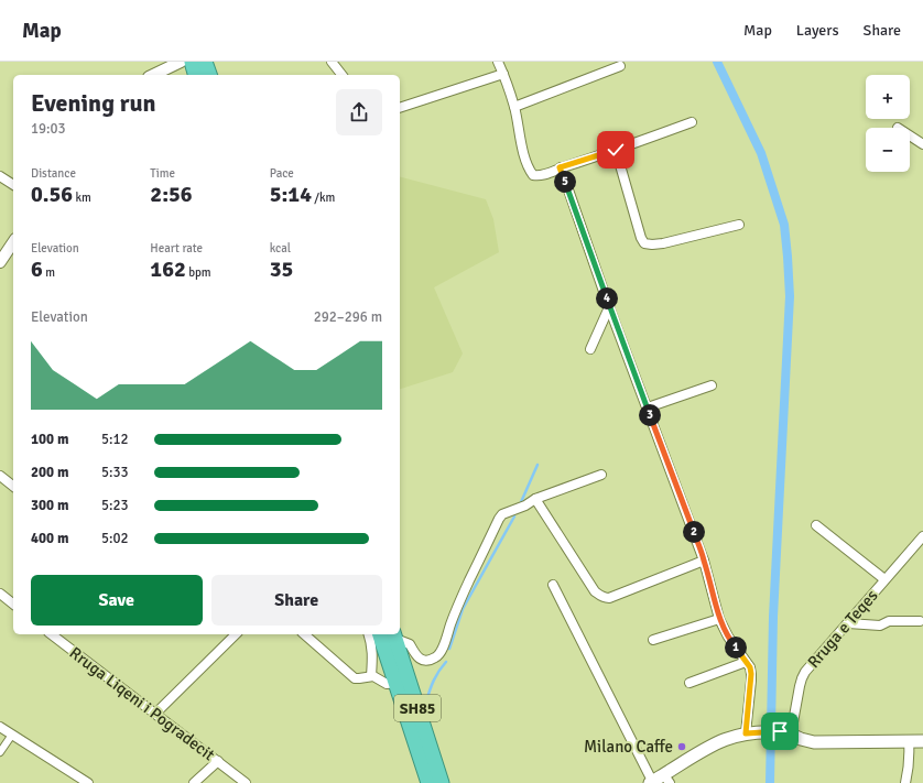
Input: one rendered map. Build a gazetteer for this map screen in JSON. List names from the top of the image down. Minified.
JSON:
{"streets":{"highway":["SH85"],"street":["Rruga e Teqes","Rruga Liqeni i Pogradecit"]},"places":["Milano Caffe"],"page":{"header":"Map","nav":["Map","Layers","Share"],"map_buttons":["+","−"],"heading":["Evening run","19:03"],"stats":[["Distance","0.56 km"],["Time","2:56"],["Pace","5:14 /km"],["Elevation","6 m"],["Heart rate","162 bpm"],["kcal","35"]],"pins":["5","4","3","2","1"],"chart":["Elevation","292–296 m"],"list":[{"name":"100 m","note":"5:12"},{"name":"200 m","note":"5:33"},{"name":"300 m","note":"5:23"},{"name":"400 m","note":"5:02"}],"buttons":["Save","Share"]}}
